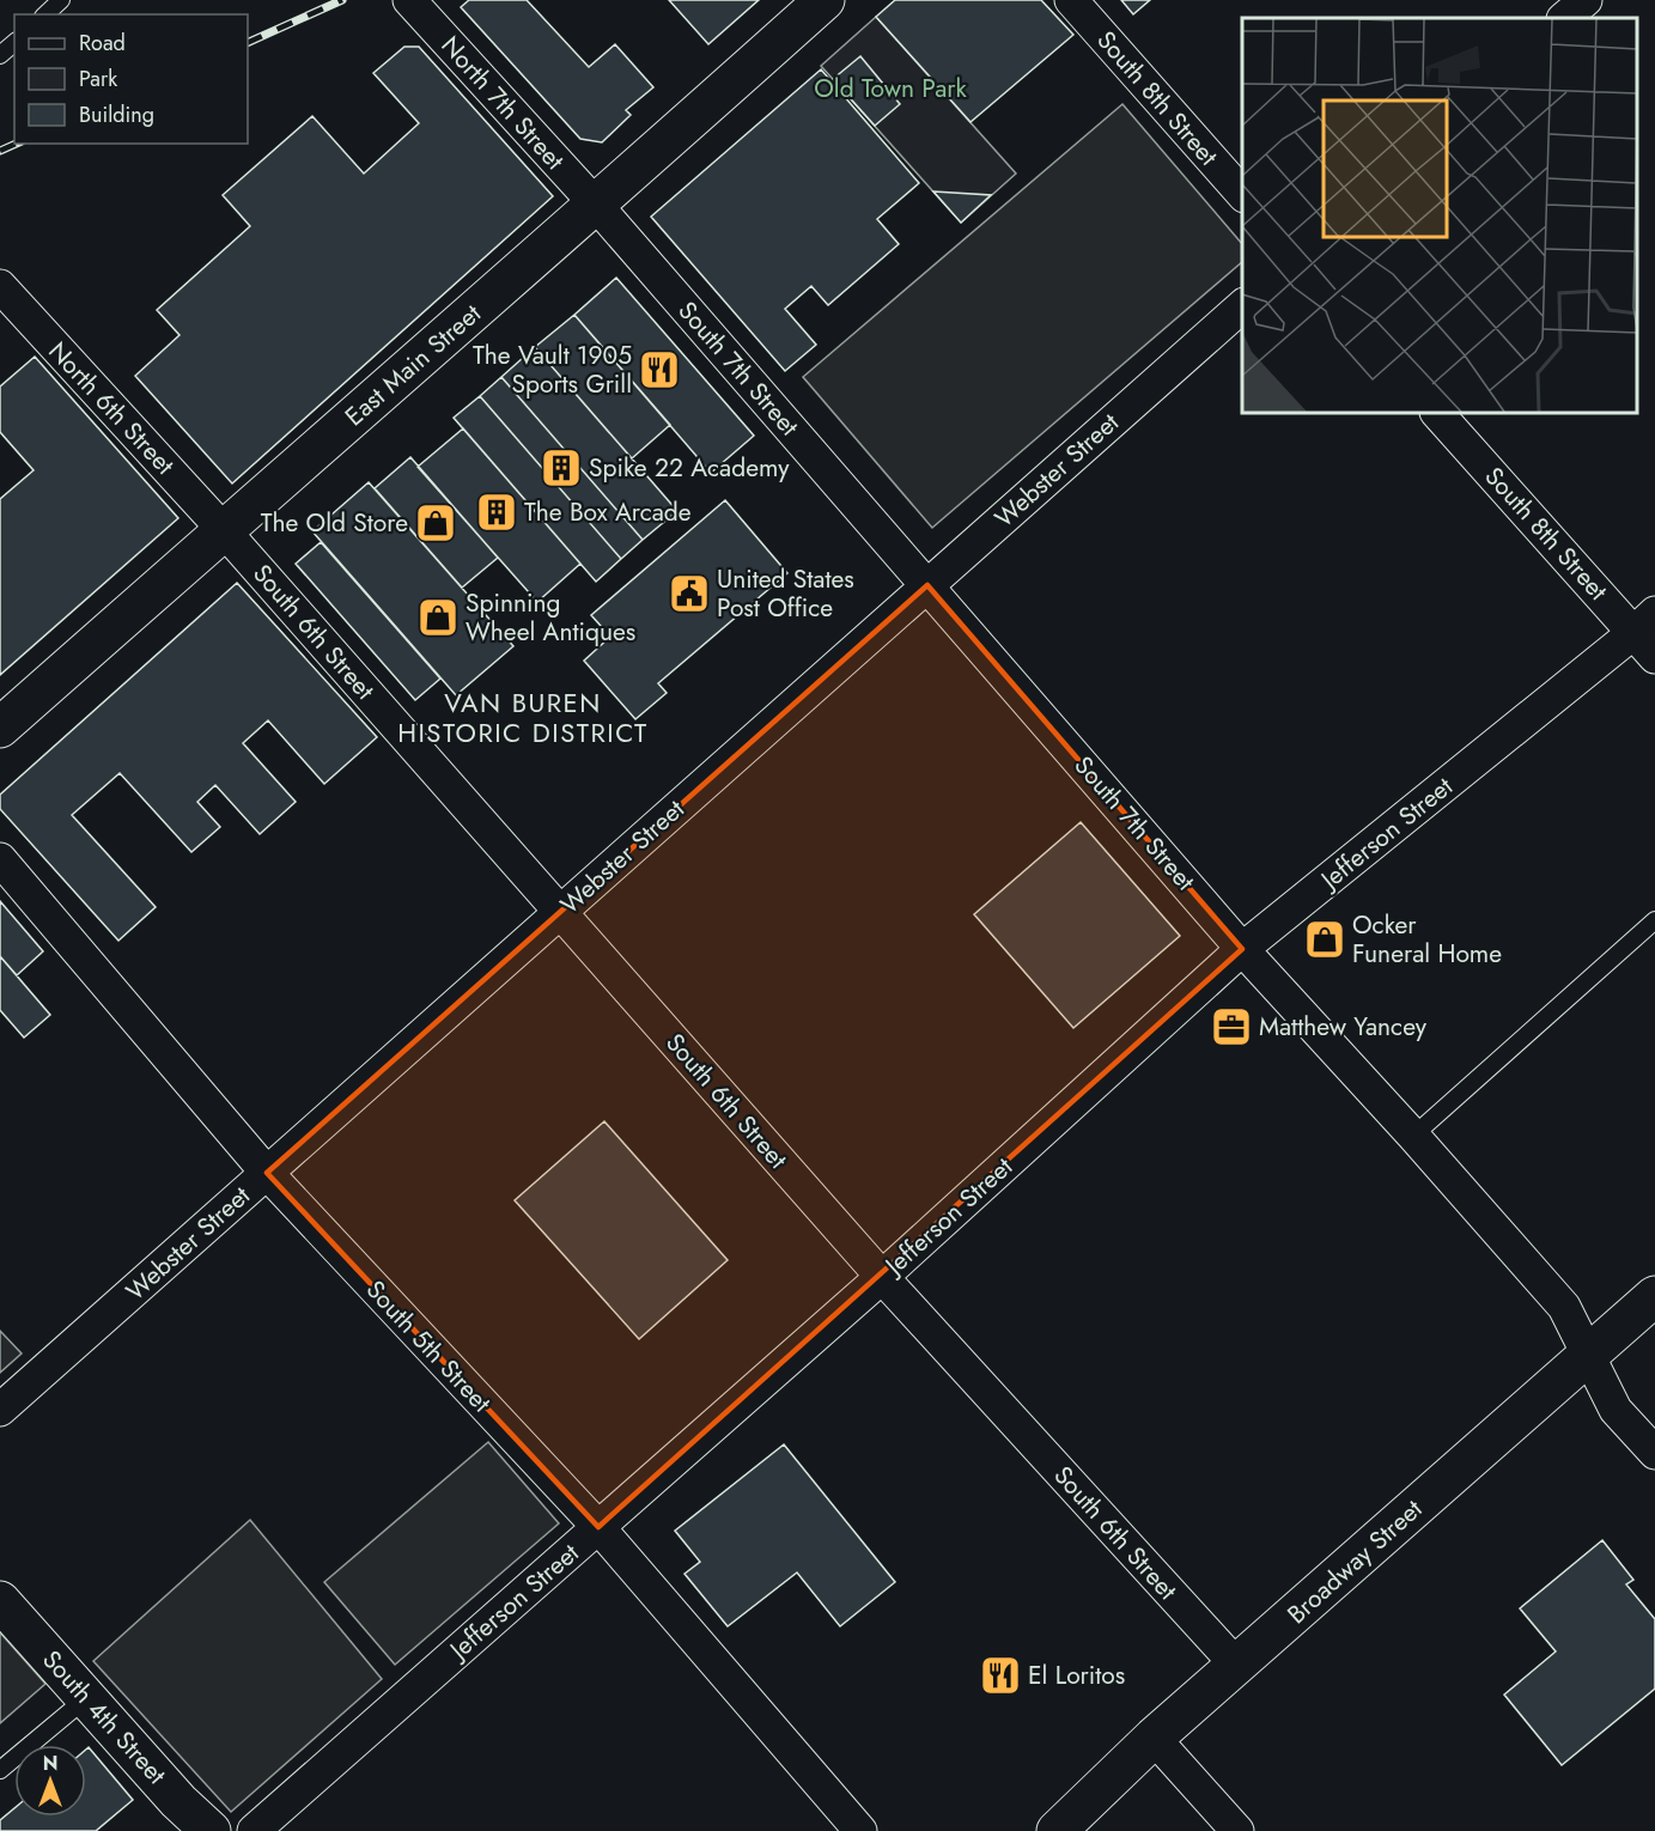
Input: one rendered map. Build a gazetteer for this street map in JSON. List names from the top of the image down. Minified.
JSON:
{"streets":{"street":["South 8th Street","North 7th Street","East Main Street","South 7th Street","North 6th Street","Webster Street","South 6th Street","Jefferson Street","South 5th Street","Broadway Street","South 4th Street"]},"crossings":[["South 8th Street","Jefferson Street"],["North 7th Street","East Main Street"],["North 7th Street","South 7th Street"],["East Main Street","South 7th Street"],["East Main Street","North 6th Street"],["East Main Street","South 6th Street"],["South 7th Street","Webster Street"],["South 7th Street","Jefferson Street"],["South 7th Street","Broadway Street"],["North 6th Street","South 6th Street"],["Webster Street","South 6th Street"],["Webster Street","South 5th Street"],["South 6th Street","Jefferson Street"],["South 6th Street","Broadway Street"],["Jefferson Street","South 5th Street"]],"districts":["VAN BUREN HISTORIC DISTRICT"],"parks":["Old Town Park"],"places":{"restaurant":["The Vault 1905 Sports Grill","El Loritos"],"building":["Spike 22 Academy","The Box Arcade"],"shop":["The Old Store","Spinning Wheel Antiques","Ocker Funeral Home"],"public building":["United States Post Office"],"office":["Matthew Yancey"]},"legend":["Road","Park","Building"],"north":"top"}
